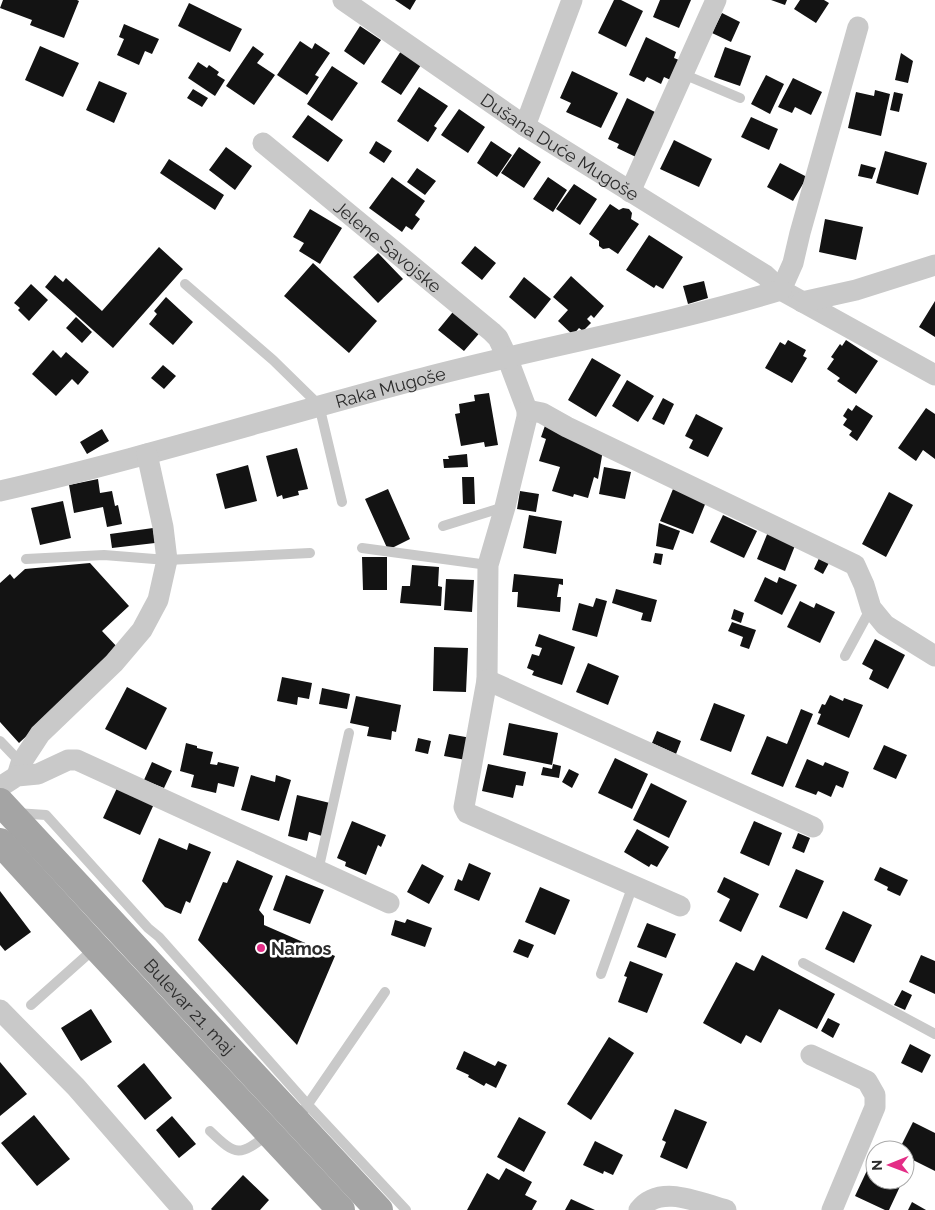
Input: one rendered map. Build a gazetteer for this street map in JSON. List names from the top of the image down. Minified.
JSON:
{"streets":{"main road":["Bulevar 21. maj"],"street":["Dušana Duće Mugoše","Jelene Savojske","Raka Mugoše"]},"crossings":[["Dušana Duće Mugoše","Raka Mugoše"],["Jelene Savojske","Raka Mugoše"]],"places":["Namos"],"north":"left"}
